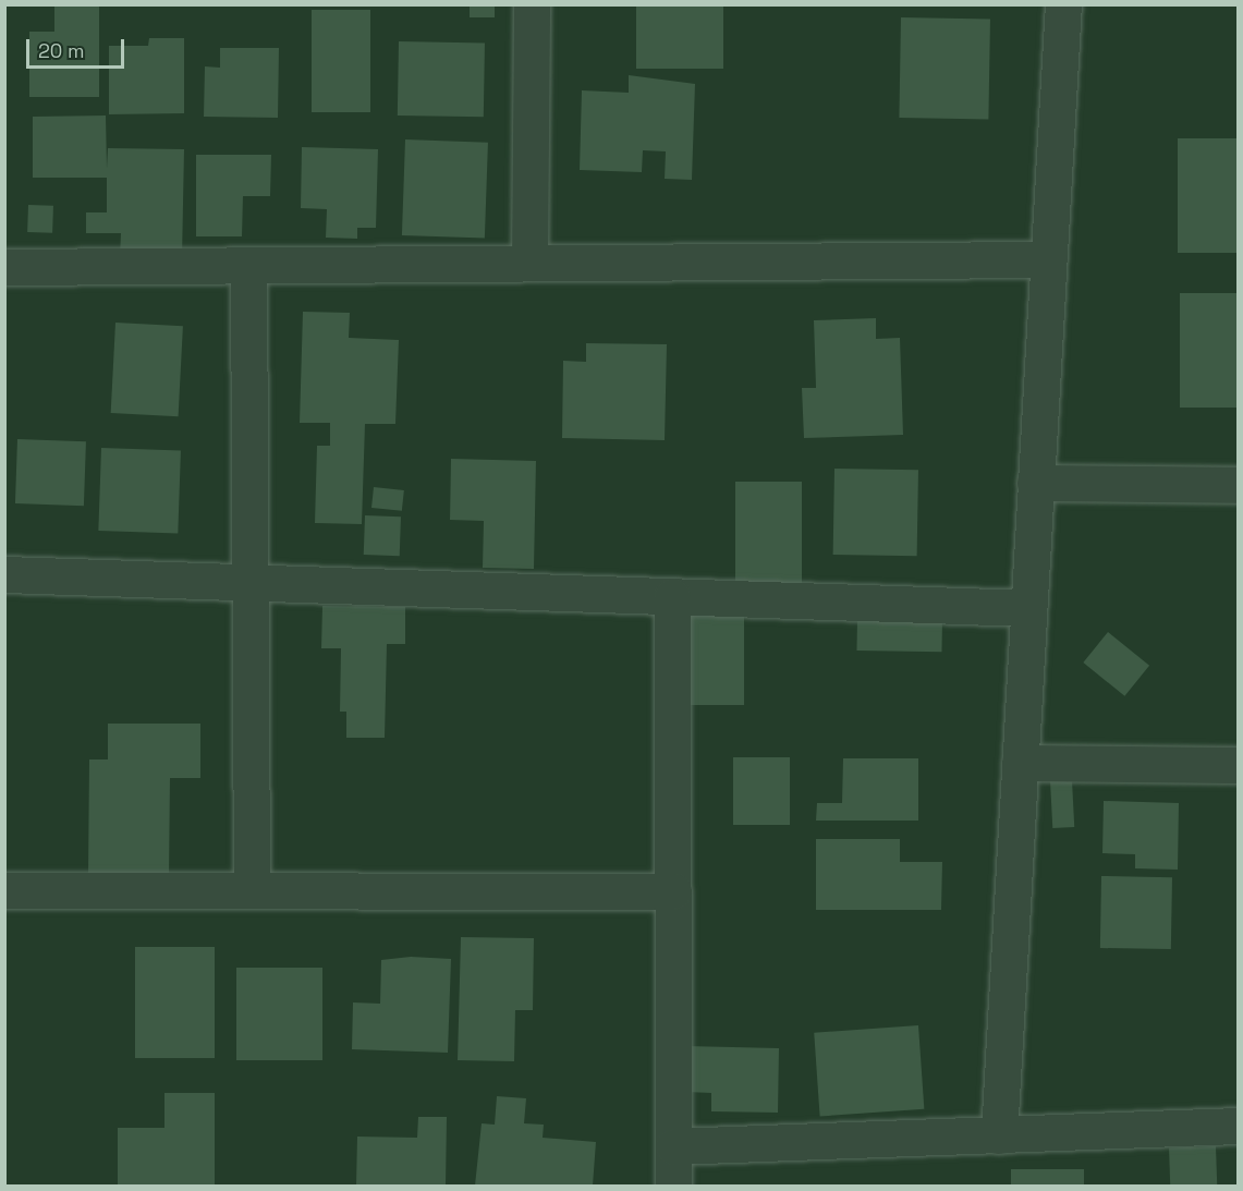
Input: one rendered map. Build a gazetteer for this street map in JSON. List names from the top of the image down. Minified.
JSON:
{"scale_bar":"20 m"}
